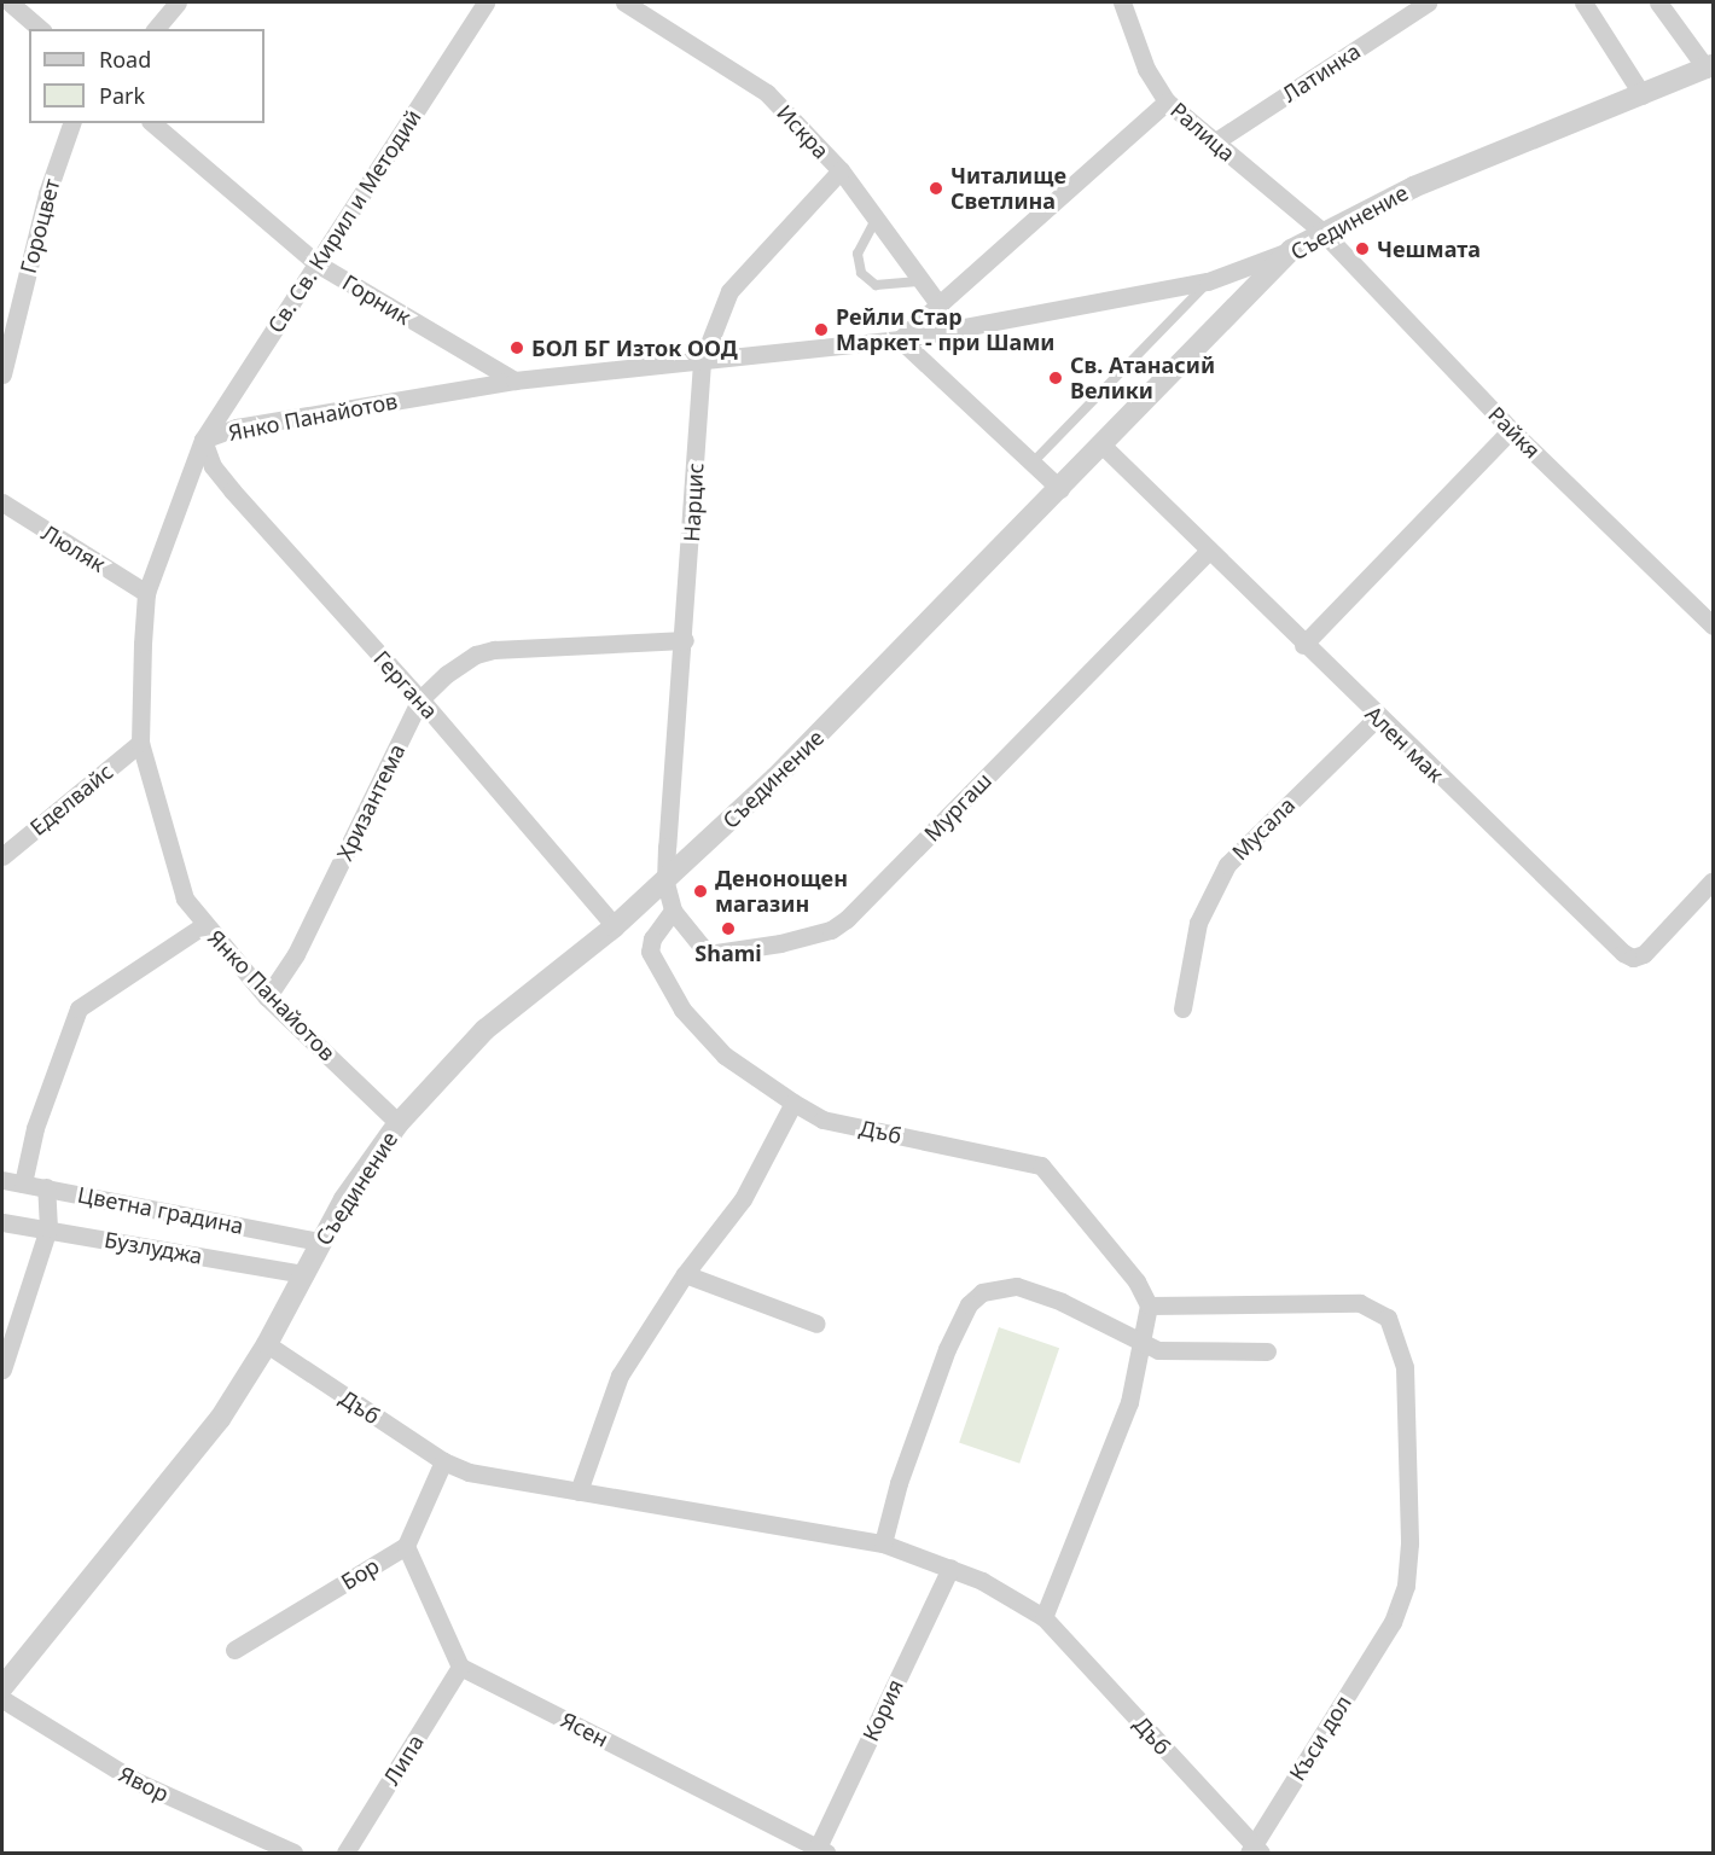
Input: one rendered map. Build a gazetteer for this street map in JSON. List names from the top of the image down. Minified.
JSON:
{"streets":{"street":["Латинка","Искра","Ралица","Св. Св. Кирил и Методий","Съединение","Гороцвет","Горник","Янко Панайотов","Райкя","Нарцис","Люляк","Гергана","Ален мак","Еделвайс","Хризантема","Мургаш","Мусала","Дъб","Цветна градина","Бузлуджа","Бор","Кория","Ясен","Къси дол","Липа","Явор"]},"crossings":[["Латинка","Ралица"],["Искра","Нарцис"],["Ралица","Съединение"],["Ралица","Райкя"],["Св. Св. Кирил и Методий","Горник"],["Св. Св. Кирил и Методий","Янко Панайотов"],["Св. Св. Кирил и Методий","Гергана"],["Съединение","Янко Панайотов"],["Съединение","Райкя"],["Съединение","Нарцис"],["Съединение","Гергана"],["Съединение","Ален мак"],["Съединение","Дъб"],["Съединение","Цветна градина"],["Съединение","Бузлуджа"],["Горник","Янко Панайотов"],["Янко Панайотов","Нарцис"],["Янко Панайотов","Люляк"],["Янко Панайотов","Гергана"],["Янко Панайотов","Еделвайс"],["Янко Панайотов","Хризантема"],["Нарцис","Хризантема"],["Гергана","Хризантема"],["Ален мак","Мургаш"],["Ален мак","Мусала"],["Мургаш","Дъб"],["Дъб","Кория"],["Дъб","Къси дол"],["Кория","Ясен"],["Ясен","Липа"]],"places":["Читалище Светлина","Чешмата","Рейли Стар Маркет - при Шами","БОЛ БГ Изток ООД","Св. Атанасий Велики","Денонощен магазин","Shami"],"legend":["Road","Park"]}
